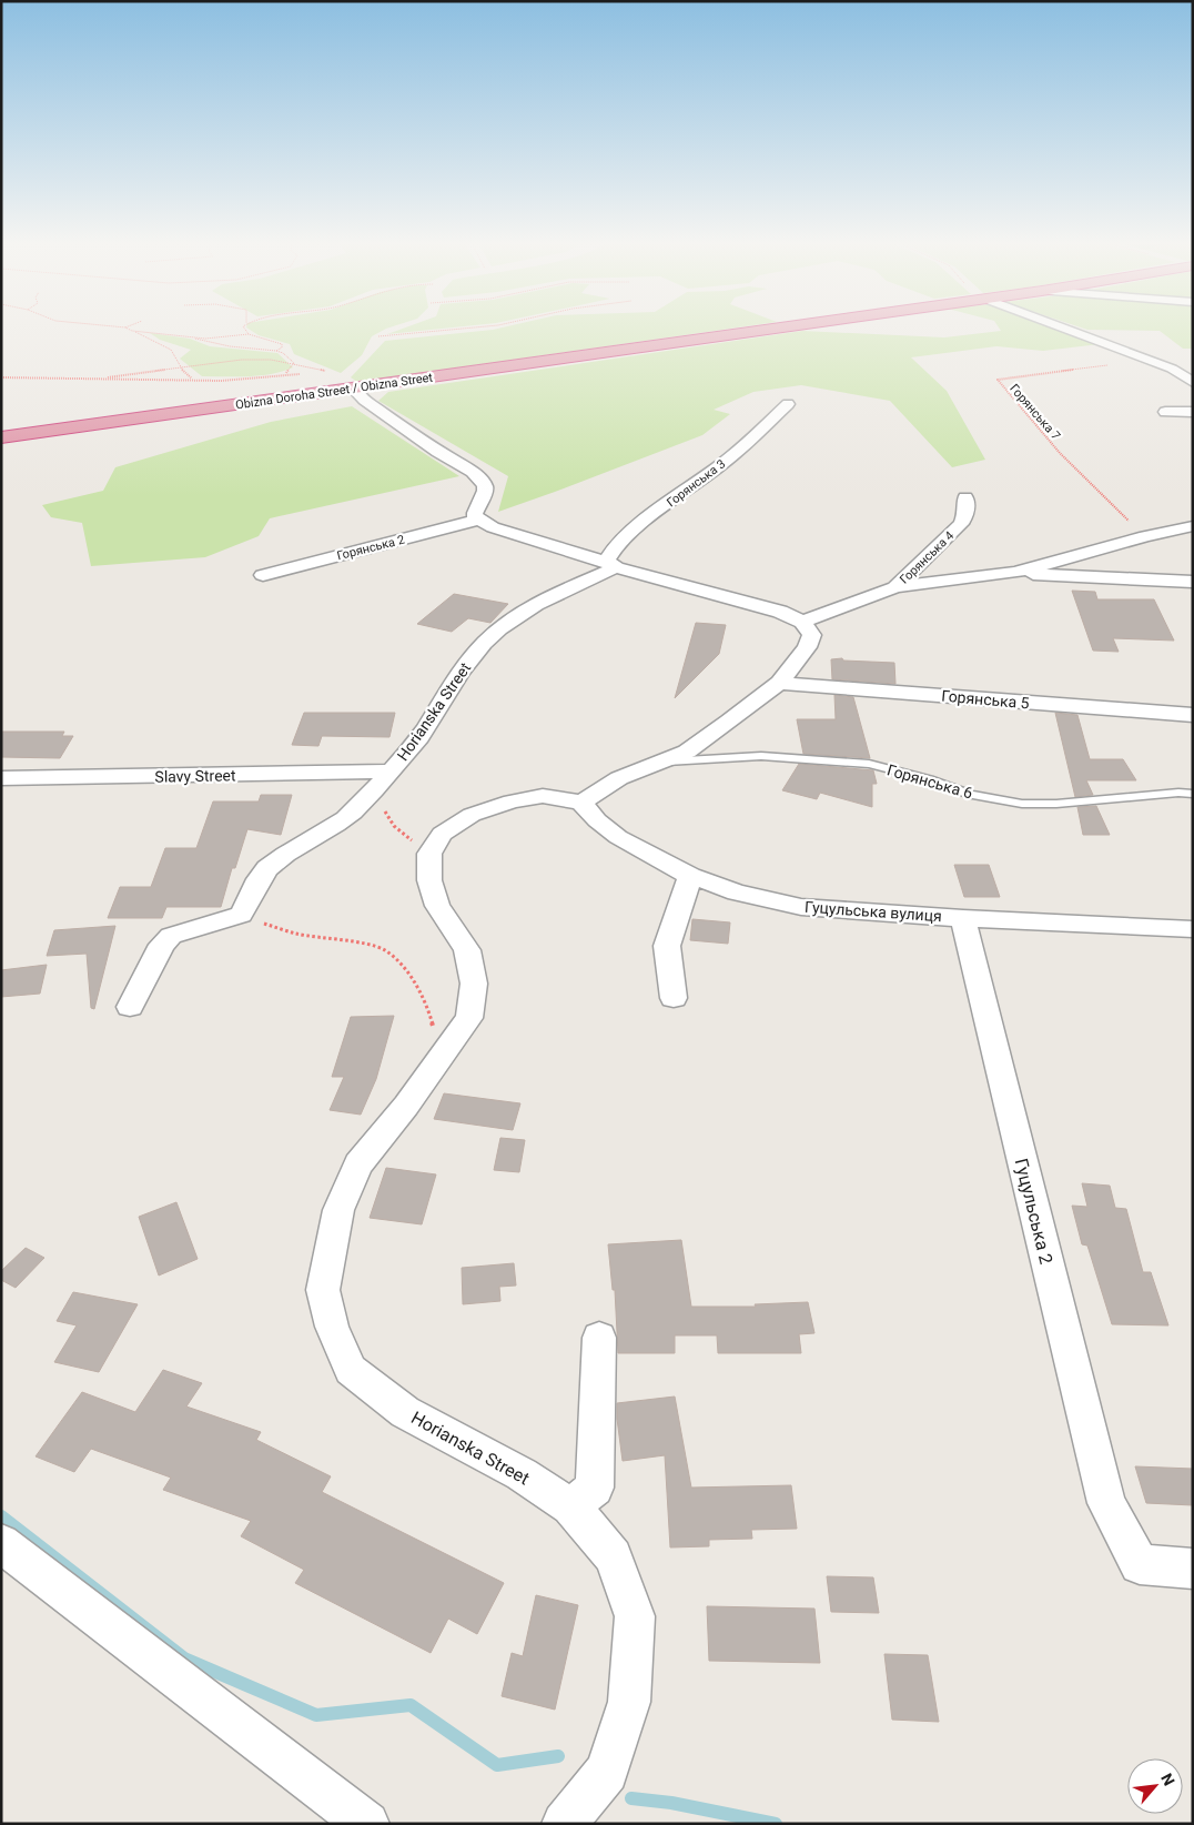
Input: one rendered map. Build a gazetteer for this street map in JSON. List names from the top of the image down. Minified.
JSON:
{"streets":{"highway":["Obizna Doroha Street / Obizna Street"],"street":["Горянська 3","Горянська 2","Горянська 4","Горянська 5","Horianska Street","Slavy Street","Гуцульська вулиця","Гуцульська 2"],"lane":["Горянська 6"],"path":["Горянська 7"]},"crossings":[["Горянська 3","Horianska Street"],["Horianska Street","Slavy Street"],["Гуцульська вулиця","Гуцульська 2"]],"north":"top right"}
